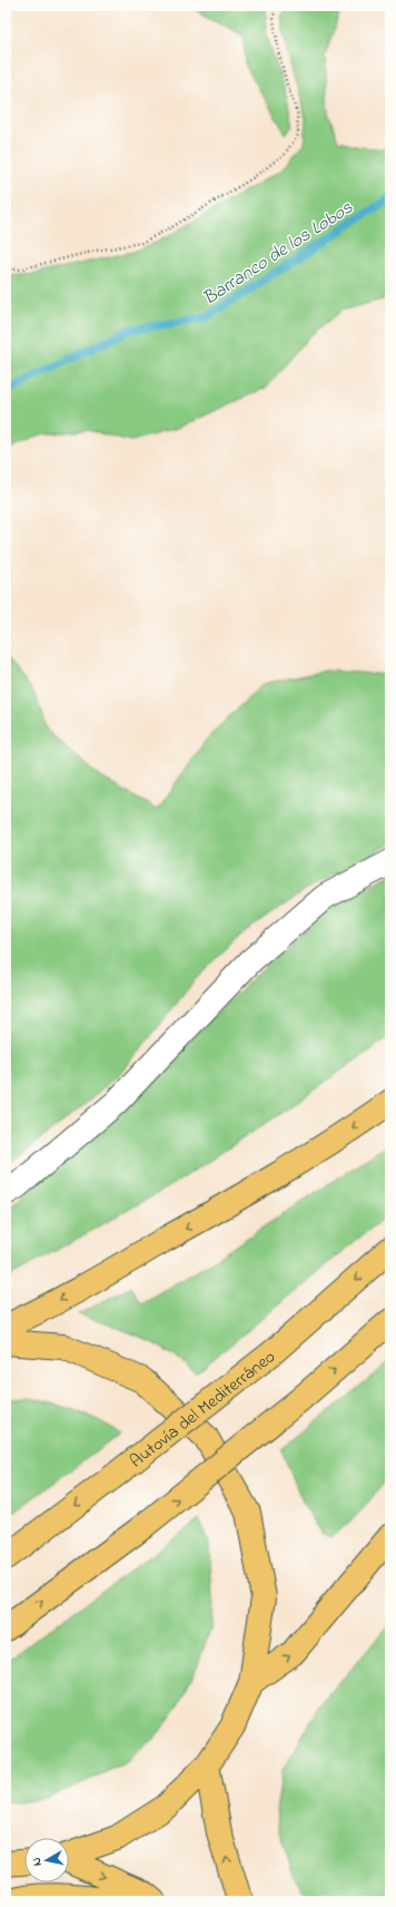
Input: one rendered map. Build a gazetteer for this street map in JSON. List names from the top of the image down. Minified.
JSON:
{"streets":{"highway":["Autovía del Mediterráneo"]},"water":["Barranco de los Lobos"],"north":"left"}
